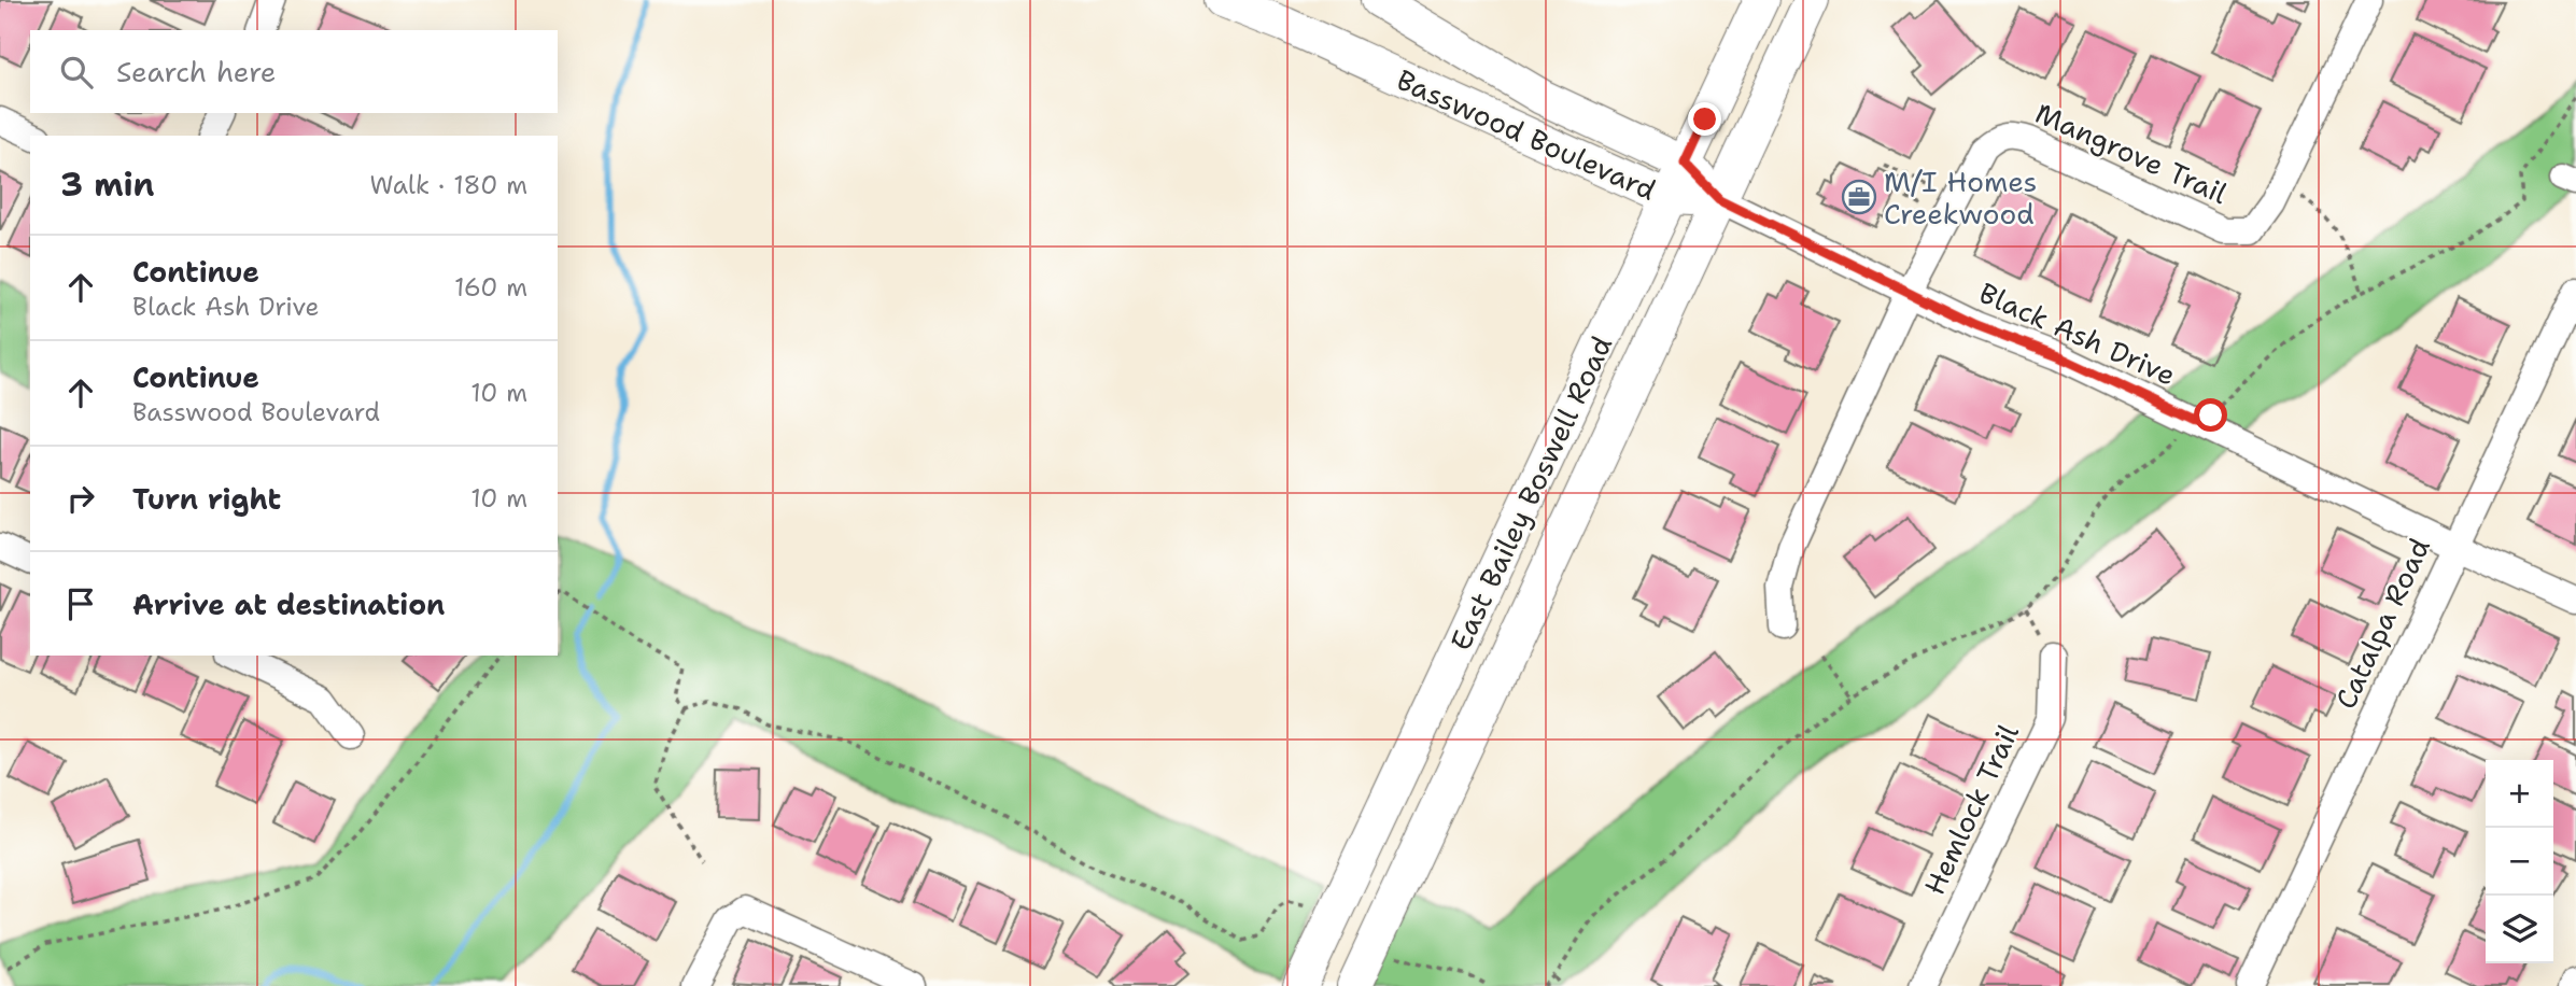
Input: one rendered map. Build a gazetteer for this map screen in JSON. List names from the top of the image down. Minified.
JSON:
{"streets":{"main road":["Basswood Boulevard","East Bailey Boswell Road"],"street":["Mangrove Trail","Black Ash Drive","Catalpa Road","Hemlock Trail"]},"crossings":[["Basswood Boulevard","Black Ash Drive"],["Basswood Boulevard","East Bailey Boswell Road"],["Mangrove Trail","Black Ash Drive"],["Black Ash Drive","East Bailey Boswell Road"],["Black Ash Drive","Catalpa Road"]],"places":{"office":["M/I Homes Creekwood"]},"page":{"search":"Search here","heading":["3 min","Walk · 180 m"],"list":[["Continue","Black Ash Drive","160 m"],["Continue","Basswood Boulevard","10 m"],["Turn right","10 m"],"Arrive at destination"],"map_buttons":["+","−"]}}
